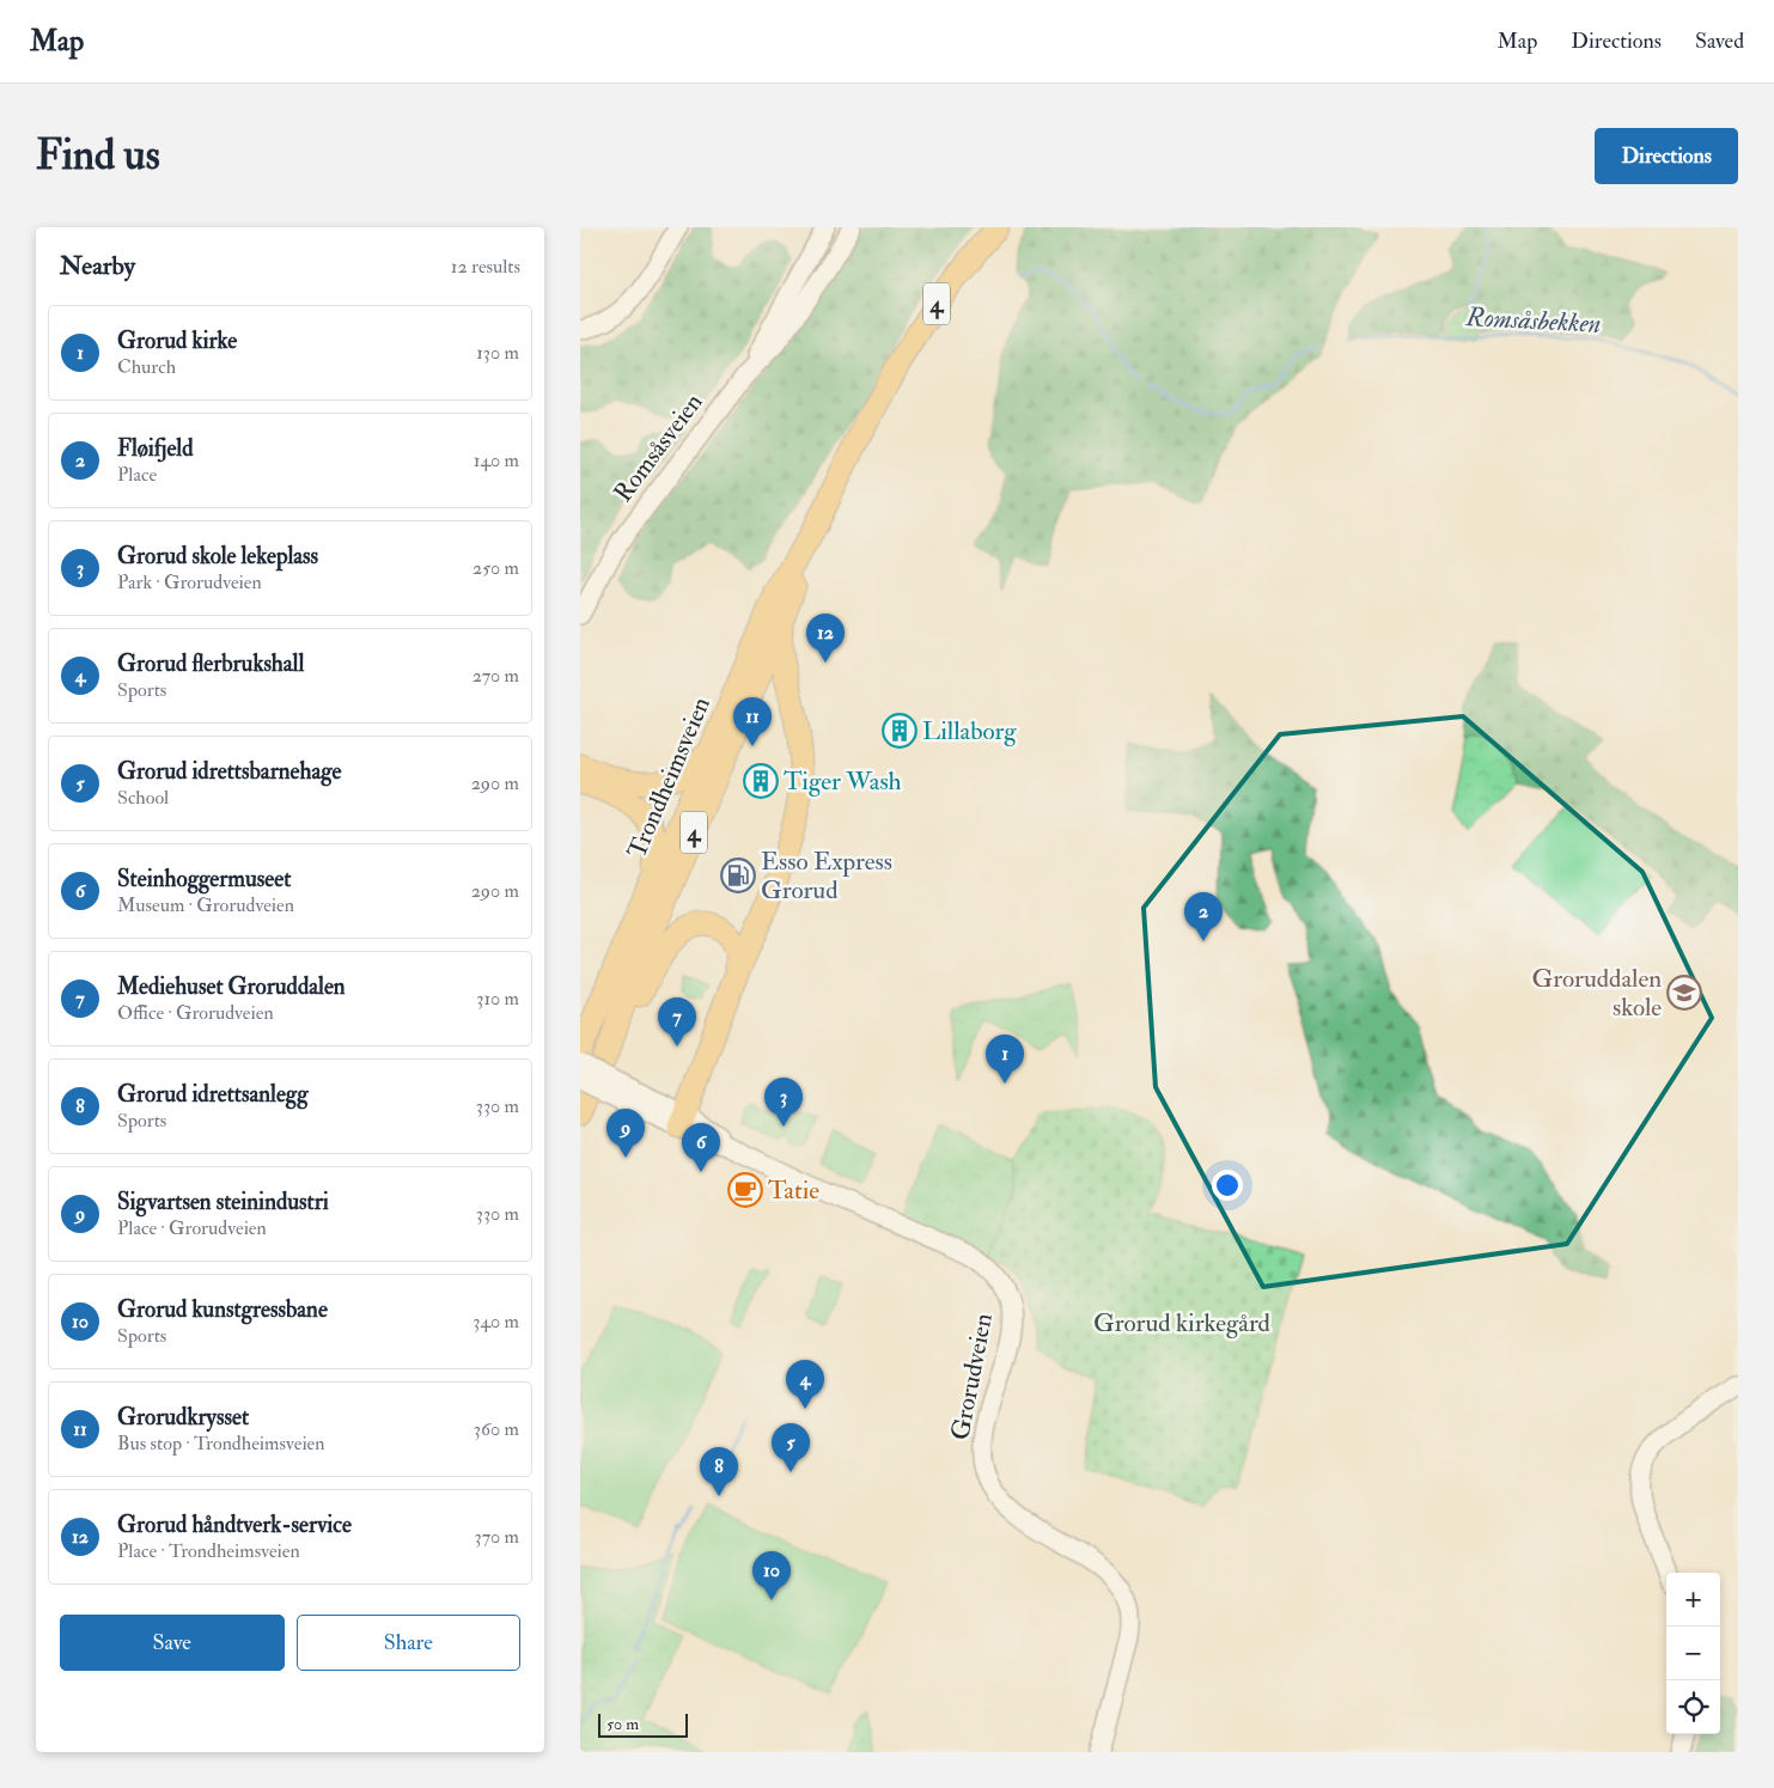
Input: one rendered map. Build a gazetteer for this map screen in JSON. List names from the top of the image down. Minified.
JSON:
{"streets":{"highway":["4","Trondheimsveien"],"street":["Romsåsveien","Grorudveien"]},"water":["Romsåsbekken"],"parks":["Grorud kirkegård"],"places":{"building":["Lillaborg","Tiger Wash"],"fuel station":["Esso Express Grorud"],"school or university":["Groruddalen skole"],"cafe":["Tatie"]},"scale_bar":"50 m","page":{"header":"Map","nav":["Map","Directions","Saved"],"buttons":["Directions",["Save","Share"]],"title":"Find us","heading":["Nearby","12 results"],"list":[{"mark":"1","name":"Grorud kirke","note":"Church","value":"130 m"},{"mark":"2","name":"Fløifjeld","note":"Place","value":"140 m"},{"mark":"3","name":"Grorud skole lekeplass","note":"Park · Grorudveien","value":"250 m"},{"mark":"4","name":"Grorud flerbrukshall","note":"Sports","value":"270 m"},{"mark":"5","name":"Grorud idrettsbarnehage","note":"School","value":"290 m"},{"mark":"6","name":"Steinhoggermuseet","note":"Museum · Grorudveien","value":"290 m"},{"mark":"7","name":"Mediehuset Groruddalen","note":"Office · Grorudveien","value":"310 m"},{"mark":"8","name":"Grorud idrettsanlegg","note":"Sports","value":"330 m"},{"mark":"9","name":"Sigvartsen steinindustri","note":"Place · Grorudveien","value":"330 m"},{"mark":"10","name":"Grorud kunstgressbane","note":"Sports","value":"340 m"},{"mark":"11","name":"Grorudkrysset","note":"Bus stop · Trondheimsveien","value":"360 m"},{"mark":"12","name":"Grorud håndtverk-service","note":"Place · Trondheimsveien","value":"370 m"}],"pins":["12","11","2","7","1","3","9","6","4","5","8","10"],"map_buttons":["+","−"],"scale":"50 m"}}
